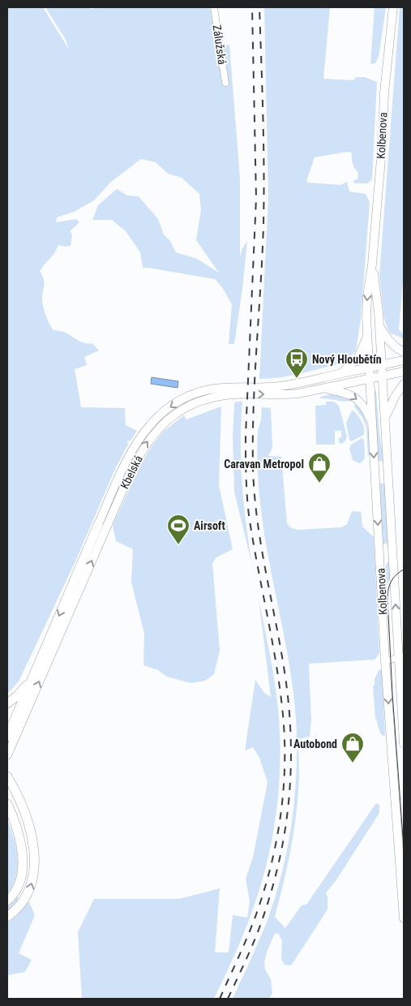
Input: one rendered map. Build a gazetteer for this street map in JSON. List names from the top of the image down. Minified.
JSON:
{"streets":{"highway":["Kbelská"],"main road":["Kolbenova"],"street":["Zálužská"]},"crossings":[["Kolbenova","Kbelská"]],"places":{"bus stop":["Nový Hloubětín"],"shop":["Caravan Metropol","Autobond"],"sports":["Airsoft"]}}
